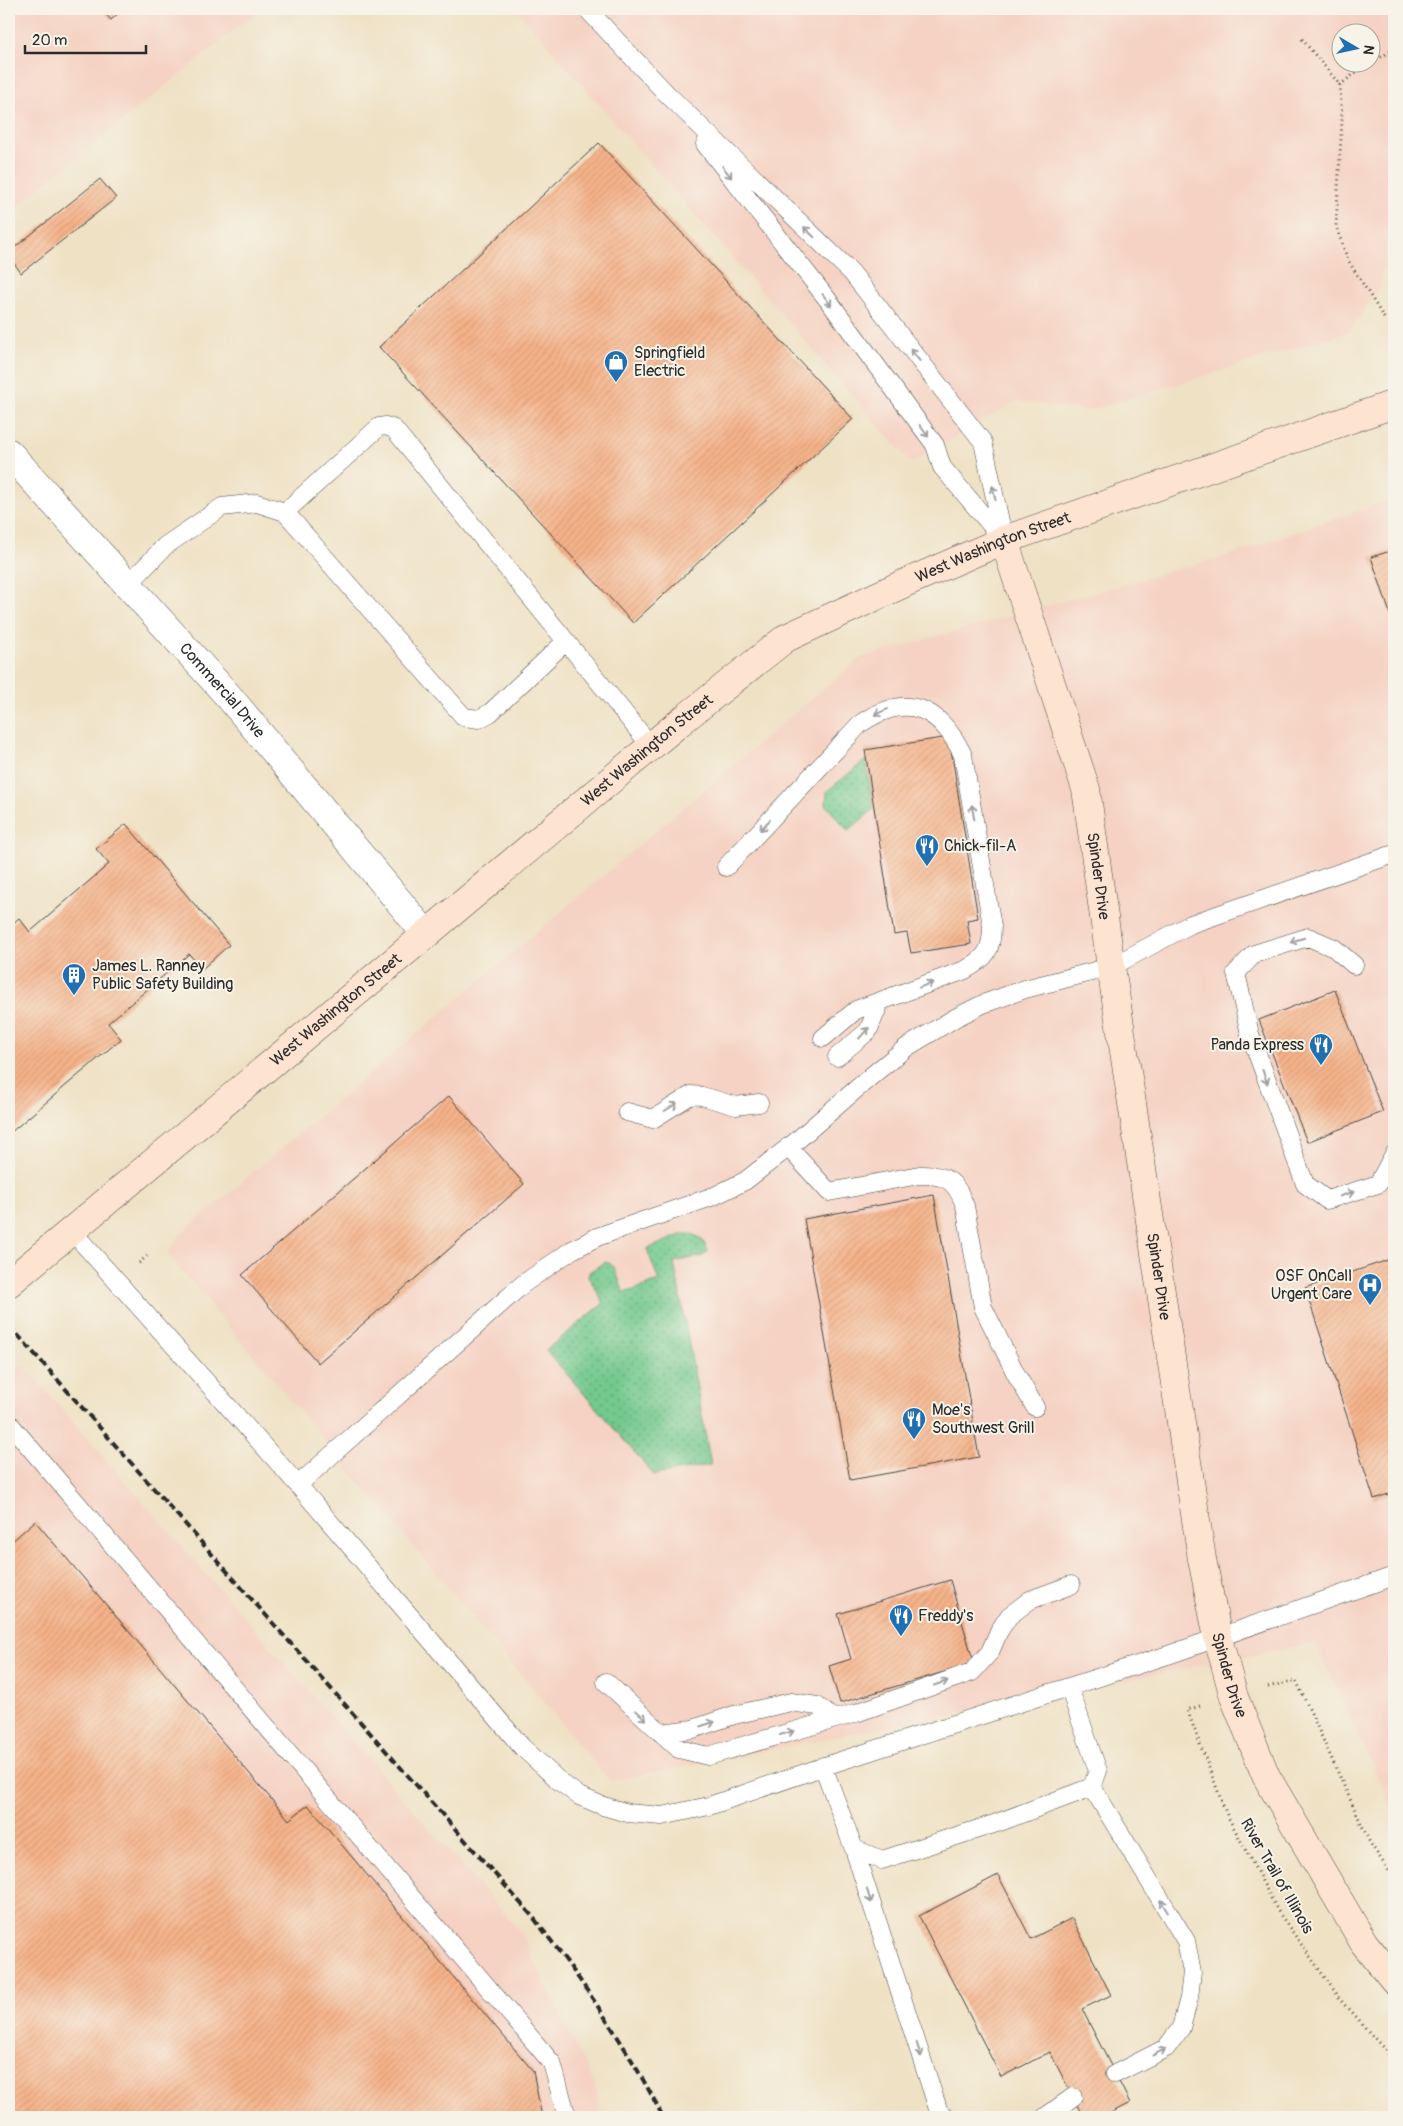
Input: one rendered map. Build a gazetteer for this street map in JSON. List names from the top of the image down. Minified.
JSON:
{"streets":{"street":["West Washington Street","Commercial Drive","Spinder Drive"],"path":["River Trail of Illinois"]},"crossings":[["West Washington Street","Commercial Drive"],["West Washington Street","Spinder Drive"]],"places":{"shop":["Springfield Electric"],"restaurant":["Chick-fil-A","Panda Express","Moe's Southwest Grill","Freddy's"],"building":["James L. Ranney Public Safety Building"],"hospital":["OSF OnCall Urgent Care"]},"scale_bar":"20 m","north":"right"}
